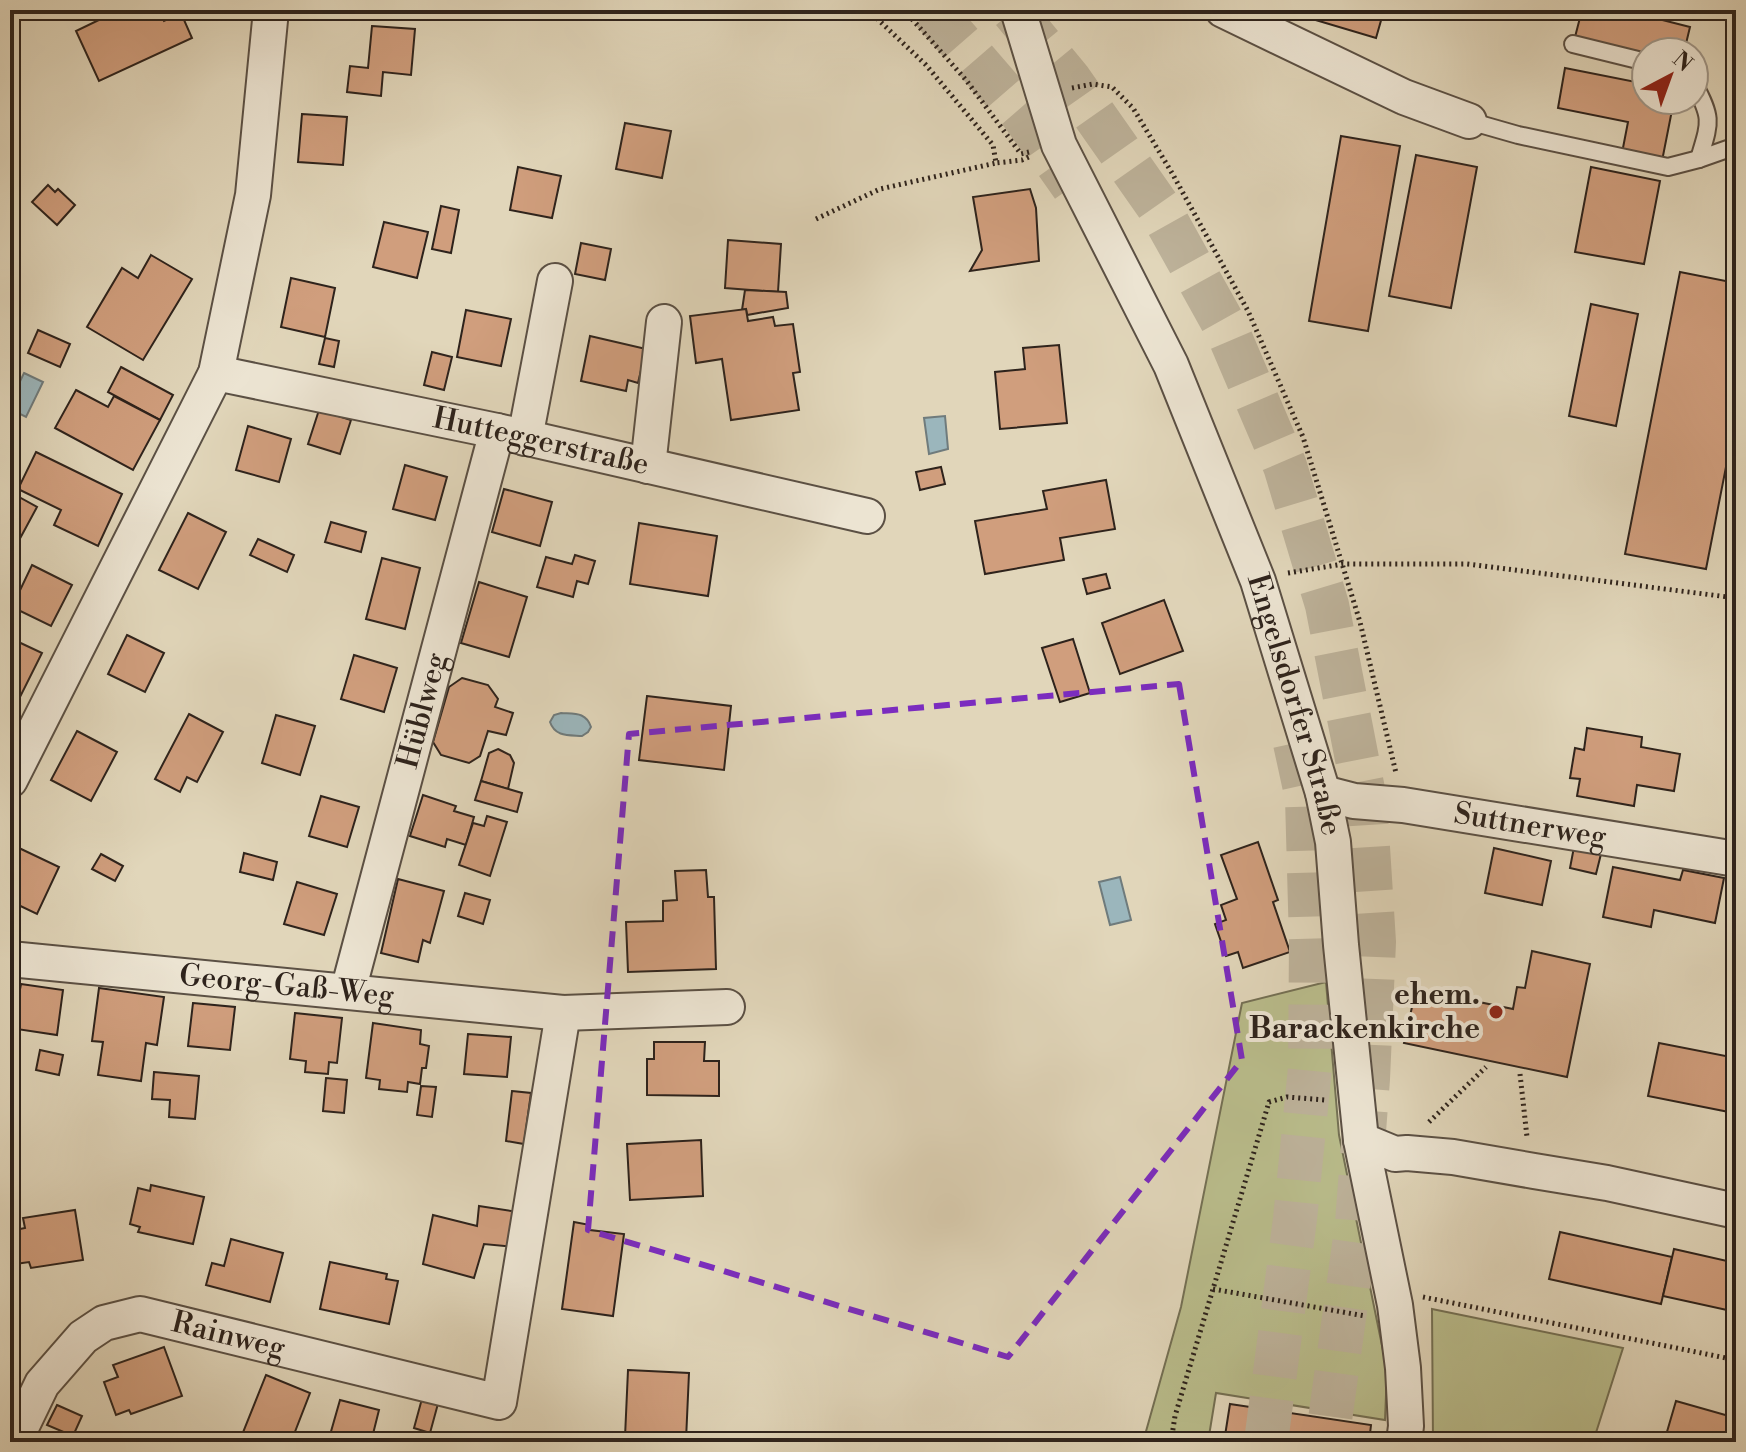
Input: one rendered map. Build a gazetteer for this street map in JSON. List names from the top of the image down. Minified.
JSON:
{"streets":{"street":["Hutteggerstraße","Engelsdorfer Straße","Hüblweg","Suttnerweg","Georg-Gaß-Weg","Rainweg"]},"crossings":[["Hutteggerstraße","Hüblweg"],["Engelsdorfer Straße","Suttnerweg"],["Hüblweg","Georg-Gaß-Weg"],["Georg-Gaß-Weg","Rainweg"]],"places":["ehem. Barackenkirche"],"north":"top right"}
